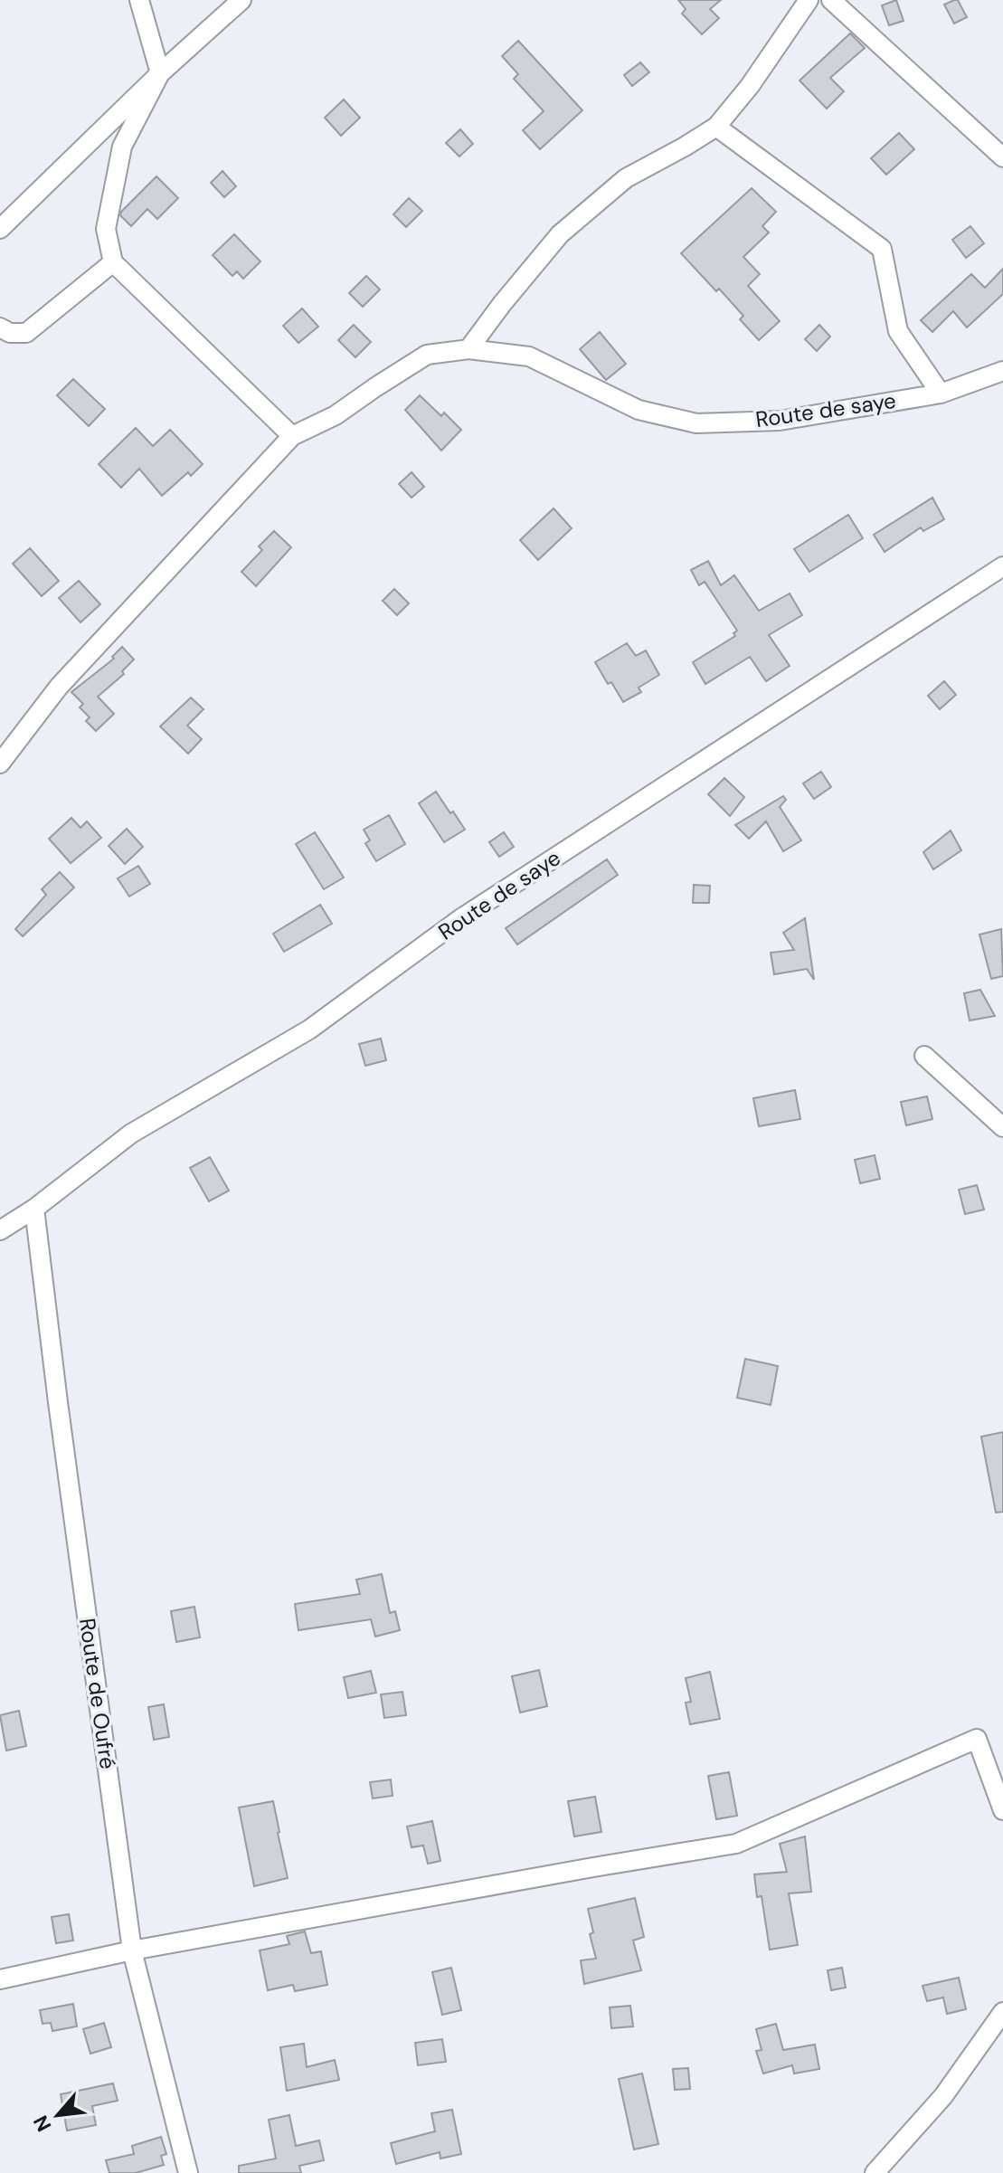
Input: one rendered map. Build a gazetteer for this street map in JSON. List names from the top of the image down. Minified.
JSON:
{"streets":{"street":["Route de saye","Route de Oufré"]},"crossings":[["Route de saye","Route de Oufré"]],"north":"bottom left"}
